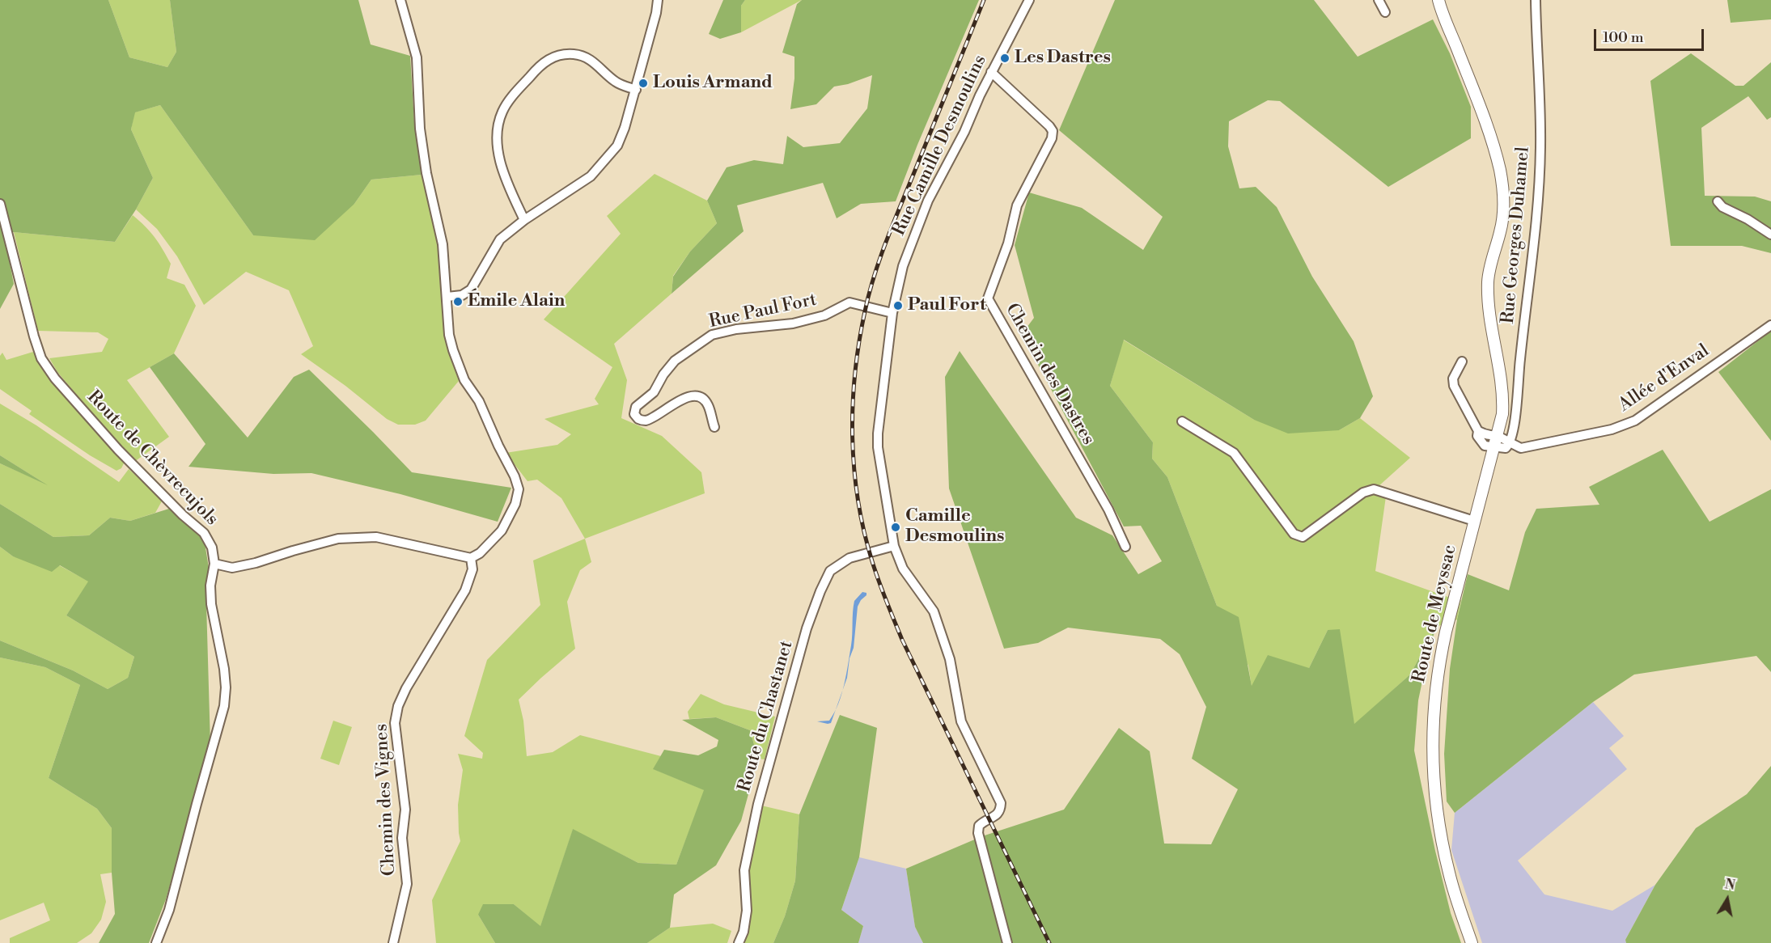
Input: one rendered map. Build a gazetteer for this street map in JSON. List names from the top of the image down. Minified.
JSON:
{"streets":{"main road":["Route de Meyssac"],"street":["Rue Camille Desmoulins","Rue Georges Duhamel","Rue Paul Fort","Chemin des Dastres","Allée d'Enval","Route de Chèvrecujols","Route du Chastanet","Chemin des Vignes"]},"crossings":[["Rue Camille Desmoulins","Rue Paul Fort"],["Rue Camille Desmoulins","Chemin des Dastres"],["Rue Camille Desmoulins","Route du Chastanet"],["Rue Georges Duhamel","Allée d'Enval"]],"places":["Les Dastres","Louis Armand","Émile Alain","Paul Fort","Camille Desmoulins"],"scale_bar":"100 m","north":"top"}
